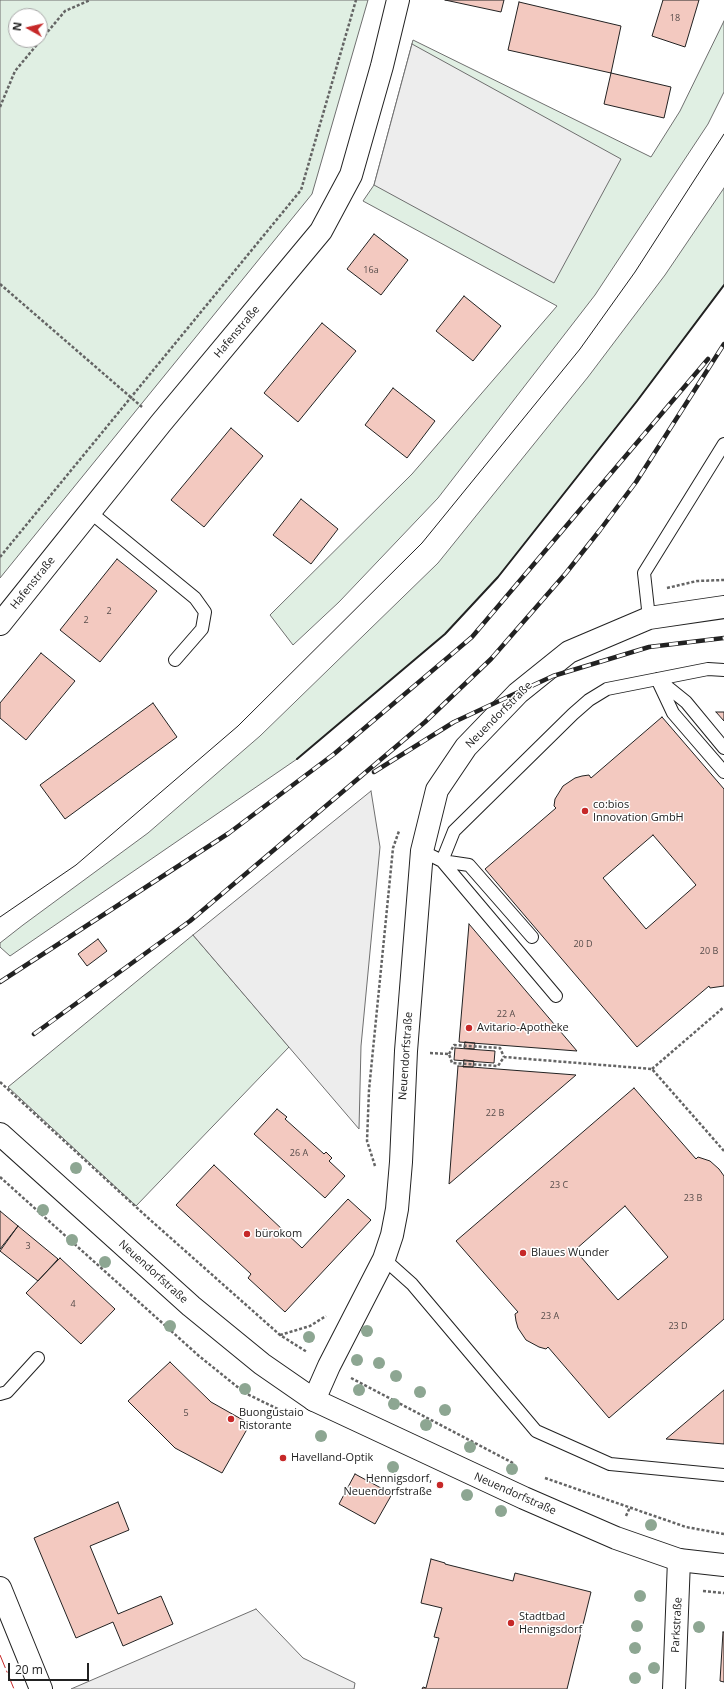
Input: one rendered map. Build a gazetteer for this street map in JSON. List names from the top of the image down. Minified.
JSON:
{"streets":{"street":["Hafenstraße","Neuendorfstraße","Parkstraße"]},"crossings":[["Neuendorfstraße","Parkstraße"]],"places":["co:bios Innovation GmbH","Avitario-Apotheke","bürokom","Blaues Wunder","Buongustaio Ristorante","Havelland-Optik","Hennigsdorf, Neuendorfstraße","Stadtbad Hennigsdorf"],"house_numbers":["18","16a","2","2","20 D","20 B","22 A","22 B","26 A","23 C","23 B","3","4","23 A","23 D","5"],"scale_bar":"20 m","north":"left"}
